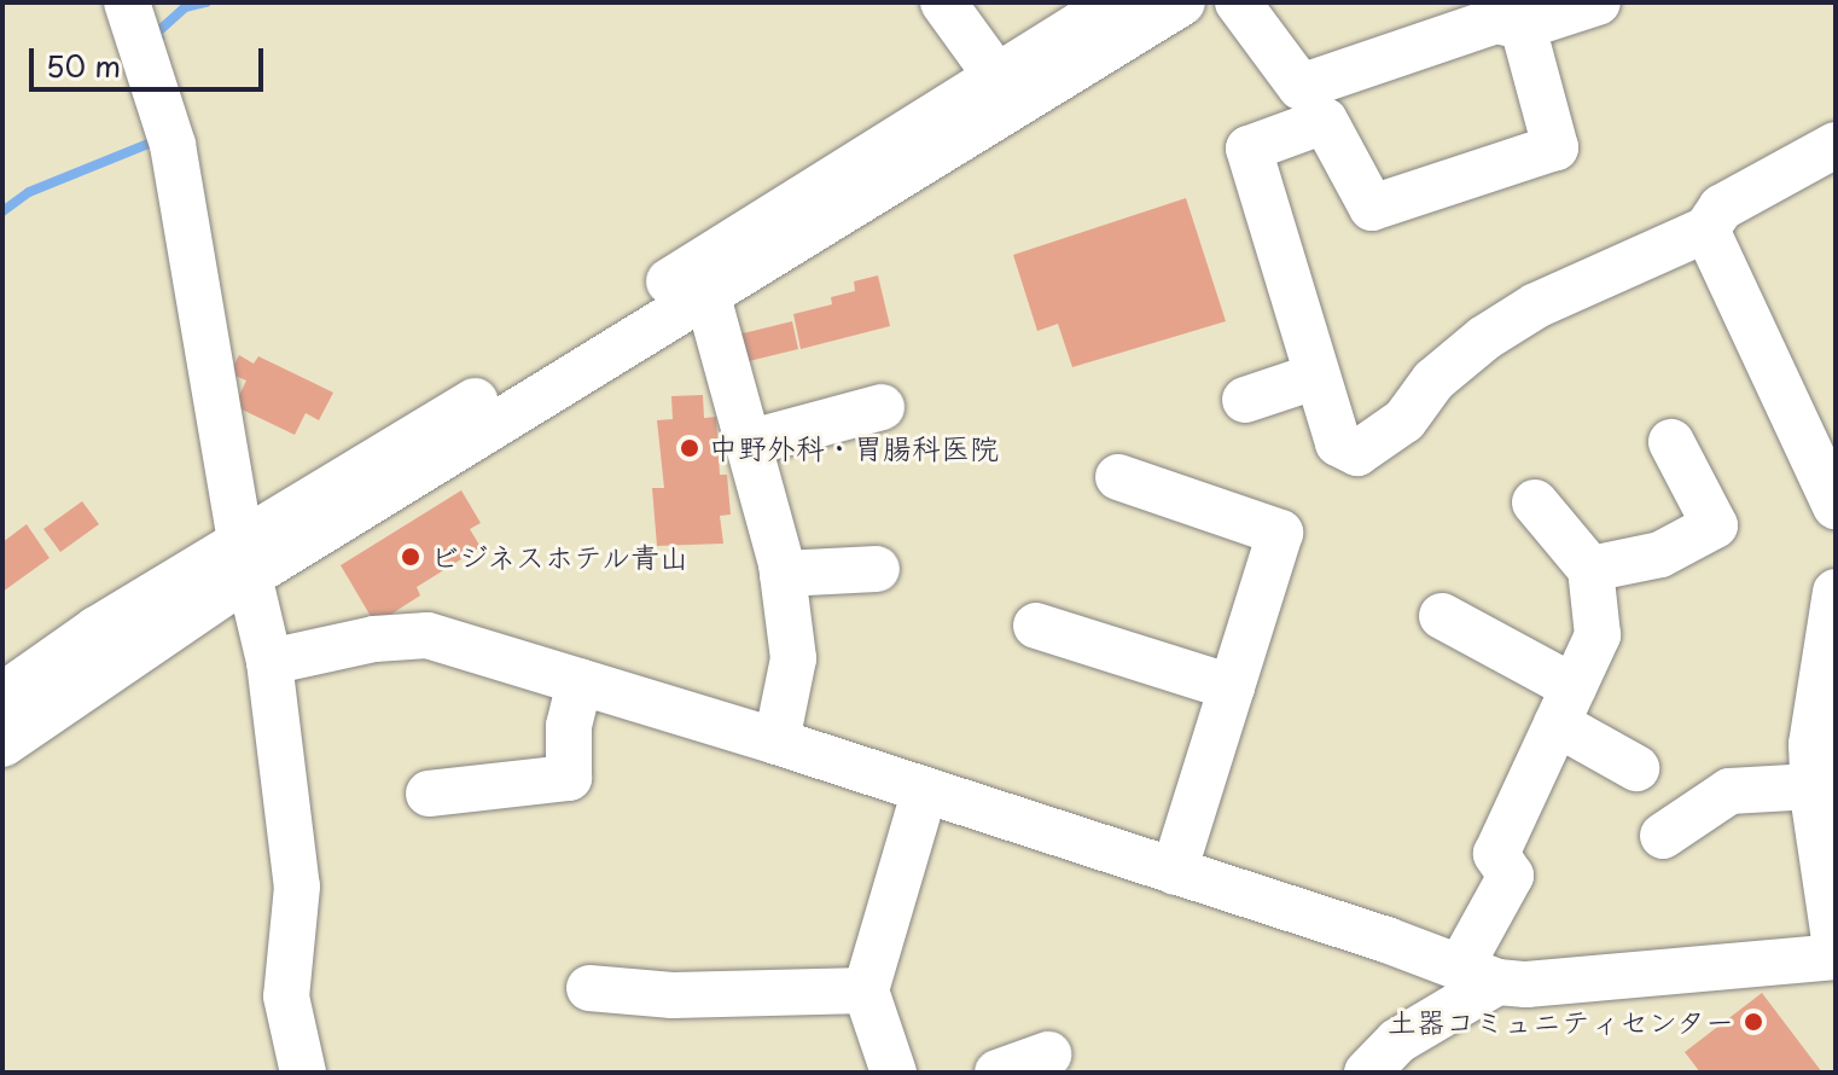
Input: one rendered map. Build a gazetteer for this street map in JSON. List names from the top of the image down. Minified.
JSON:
{"places":["中野外科・胃腸科医院","ビジネスホテル青山","土器コミュニティセンター"],"scale_bar":"50 m"}
